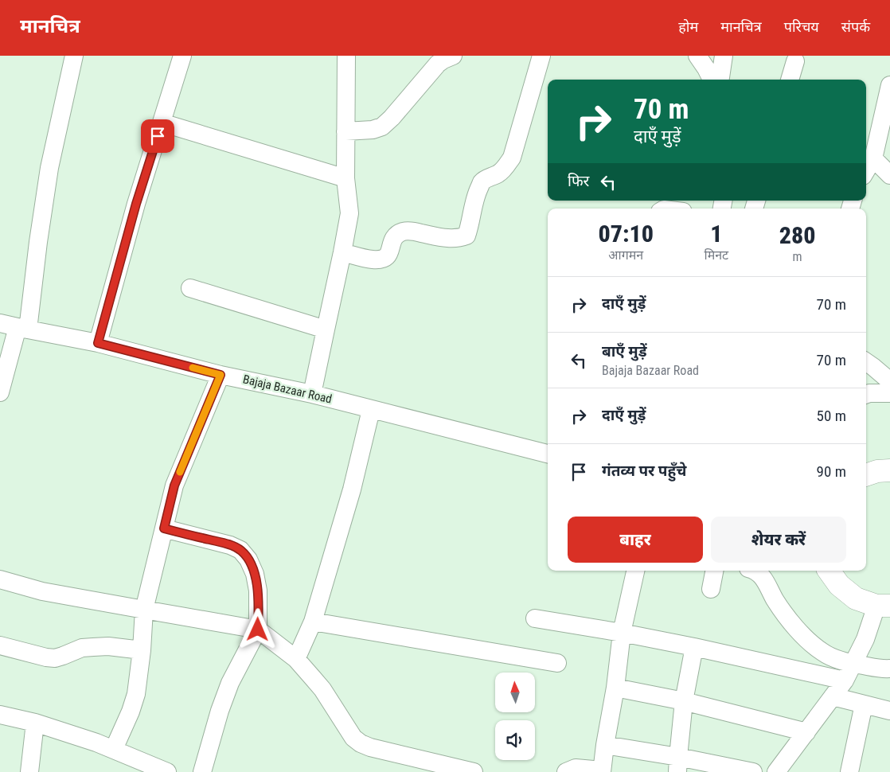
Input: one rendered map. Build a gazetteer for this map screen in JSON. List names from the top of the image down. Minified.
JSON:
{"streets":{"street":["Bajaja Bazaar Road"]},"north":"top","page":{"header":"मानचित्र","nav":["होम","मानचित्र","परिचय","संपर्क"],"turn":["70 m","दाएँ मुड़ें"],"then":"फिर","eta":["07:10","आगमन","1","मिनट","280","m"],"list":[{"name":"दाएँ मुड़ें","value":"70 m"},{"name":"बाएँ मुड़ें","note":"Bajaja Bazaar Road","value":"70 m"},{"name":"दाएँ मुड़ें","value":"50 m"},{"name":"गंतव्य पर पहुँचे","value":"90 m"}],"buttons":["बाहर","शेयर करें"]}}
